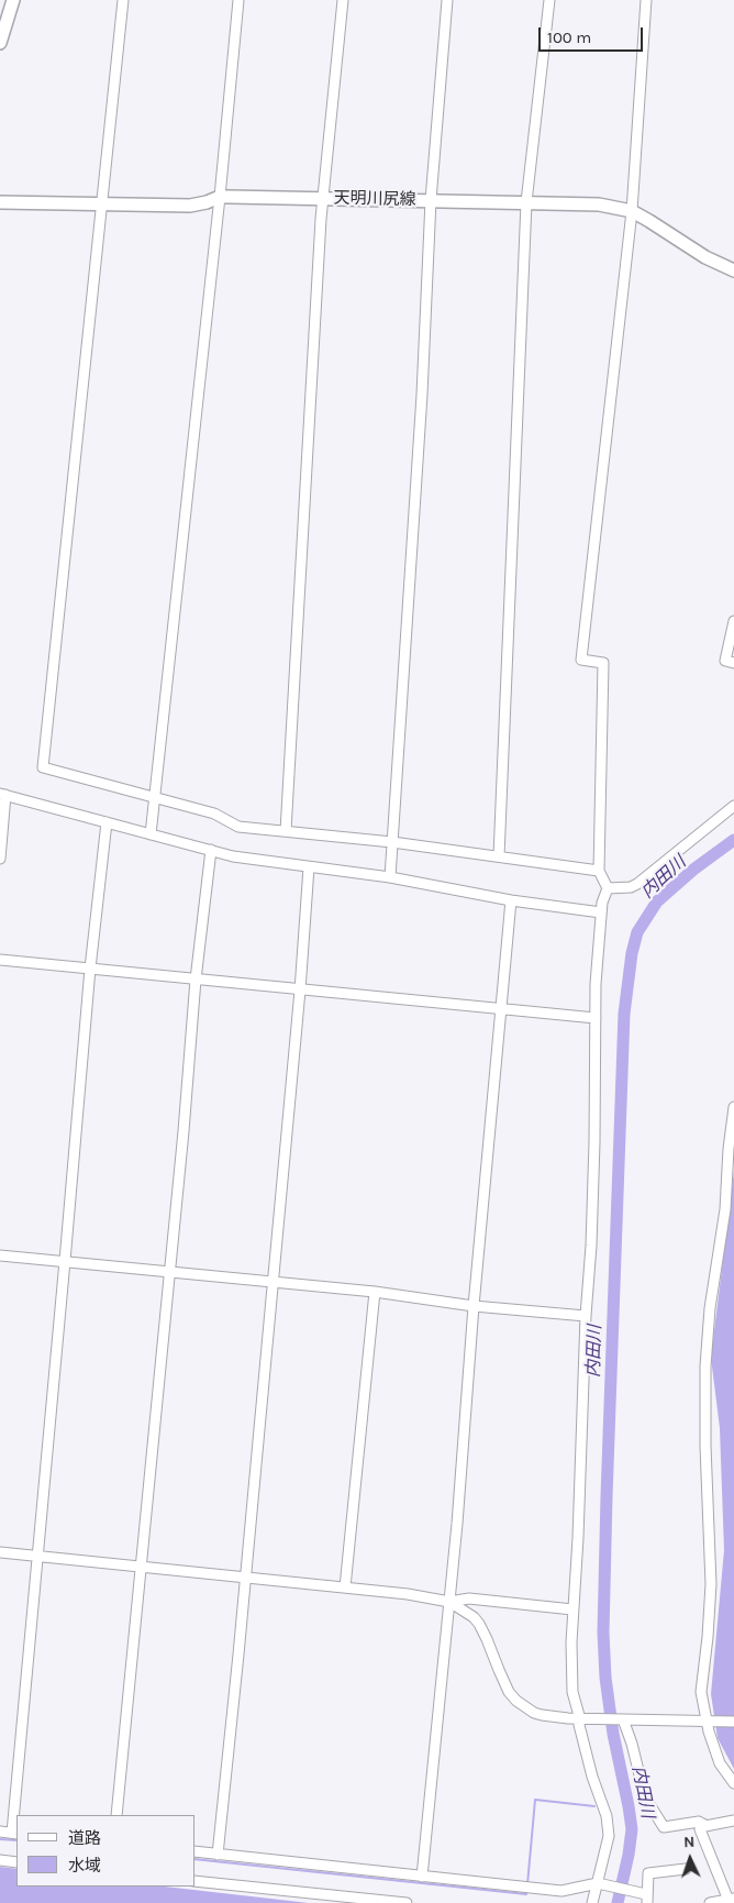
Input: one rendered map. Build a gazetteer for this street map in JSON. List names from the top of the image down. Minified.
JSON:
{"streets":{"main road":["天明川尻線"]},"water":["内田川"],"legend":["道路","水域"],"scale_bar":"100 m","north":"top"}
